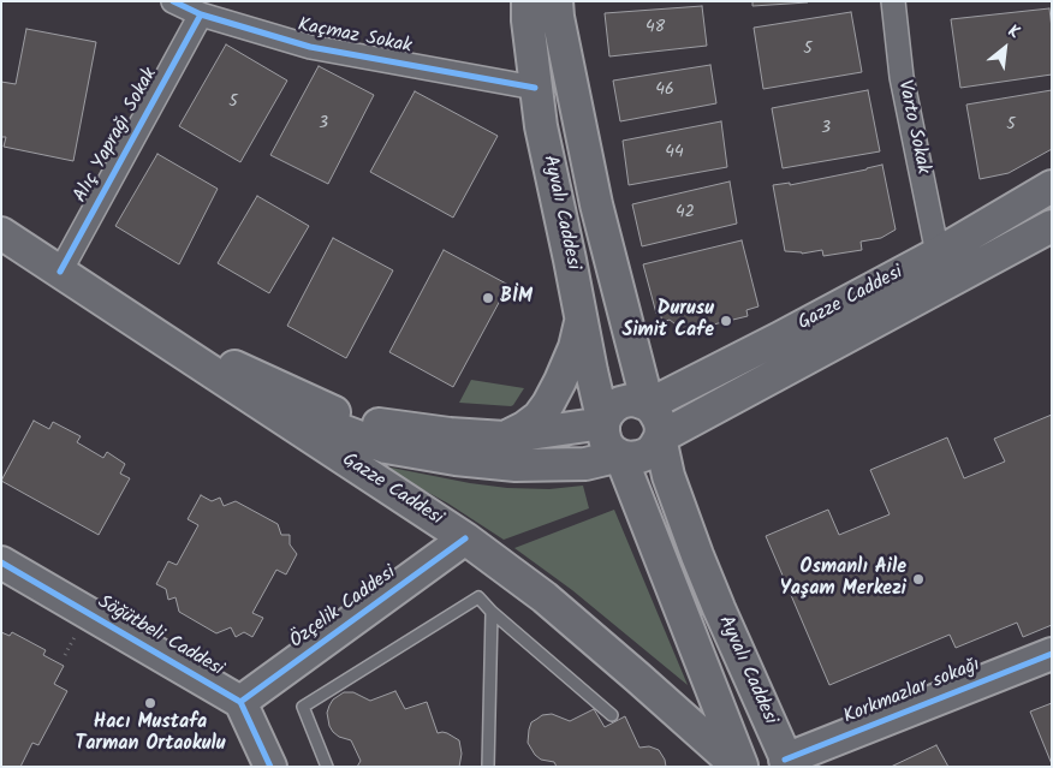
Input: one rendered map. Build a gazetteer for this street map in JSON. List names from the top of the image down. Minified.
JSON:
{"streets":{"main road":["Ayvalı Caddesi","Gazze Caddesi","Özçelik Caddesi","Söğütbeli Caddesi","Korkmazlar sokağı"],"street":["Kaçmaz Sokak","Varto Sokak","Alıç Yaprağı Sokak"]},"crossings":[["Kaçmaz Sokak","Alıç Yaprağı Sokak"],["Kaçmaz Sokak","Ayvalı Caddesi"],["Varto Sokak","Gazze Caddesi"],["Alıç Yaprağı Sokak","Gazze Caddesi"],["Ayvalı Caddesi","Gazze Caddesi"],["Ayvalı Caddesi","Korkmazlar sokağı"],["Gazze Caddesi","Özçelik Caddesi"],["Özçelik Caddesi","Söğütbeli Caddesi"]],"places":["BİM","Durusu Simit Cafe","Osmanlı Aile Yaşam Merkezi","Hacı Mustafa Tarman Ortaokulu"],"house_numbers":["48","5","46","5","3","5","3","44","42"],"north":"top right"}
